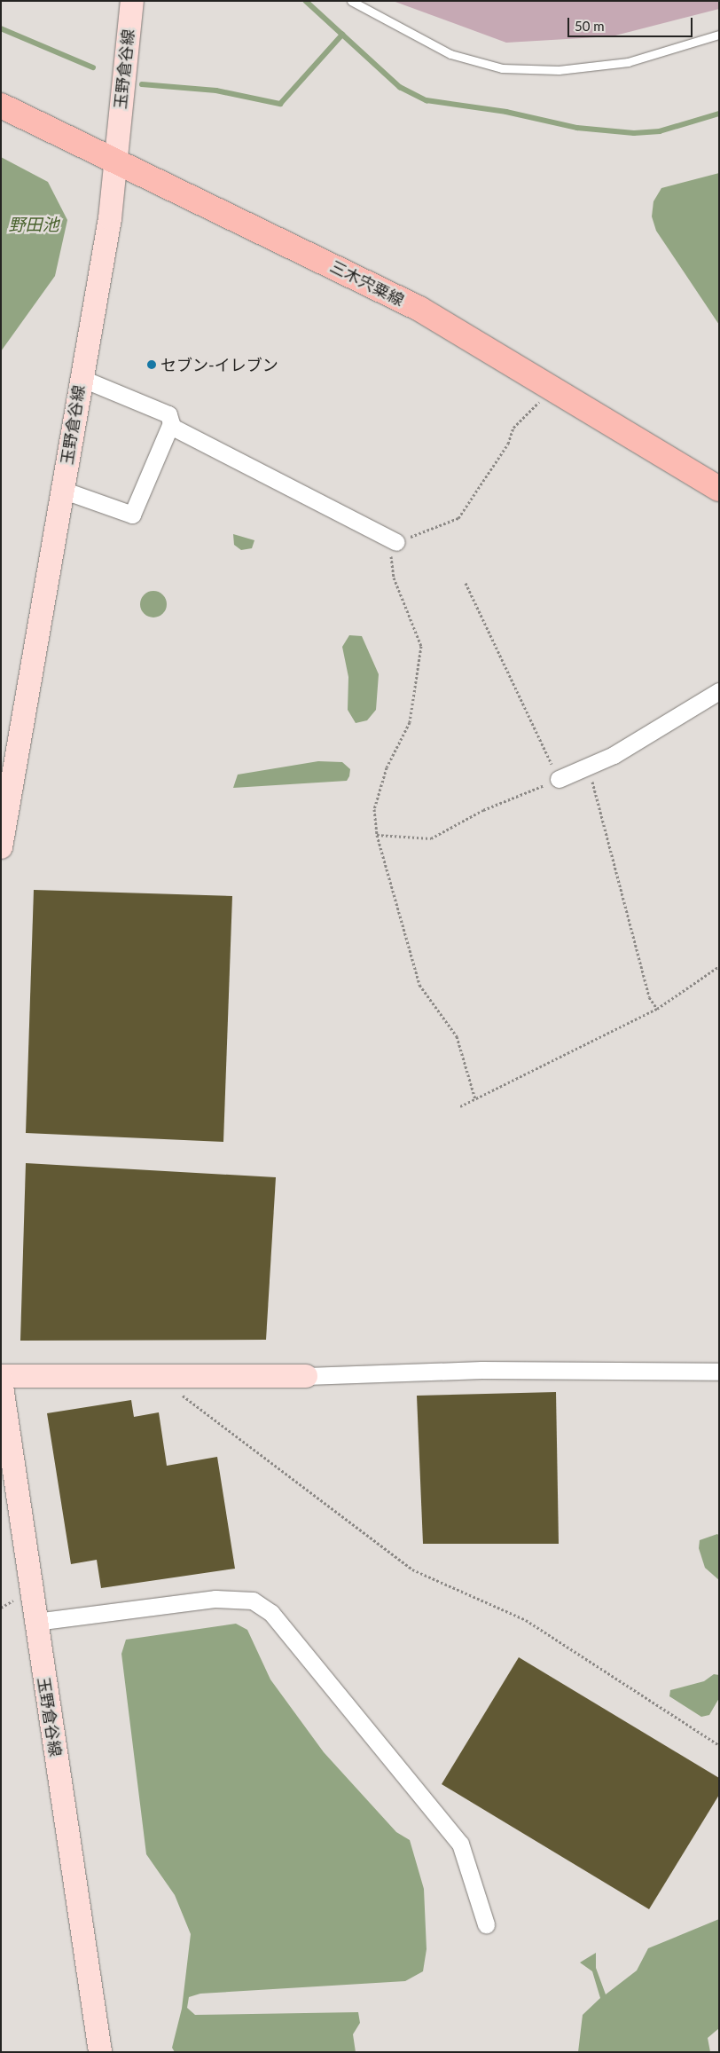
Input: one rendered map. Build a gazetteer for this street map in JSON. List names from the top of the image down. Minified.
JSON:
{"streets":{"main road":["玉野倉谷線","三木宍粟線"]},"crossings":[["玉野倉谷線","三木宍粟線"]],"water":["野田池"],"places":["セブン-イレブン"],"scale_bar":"50 m"}
